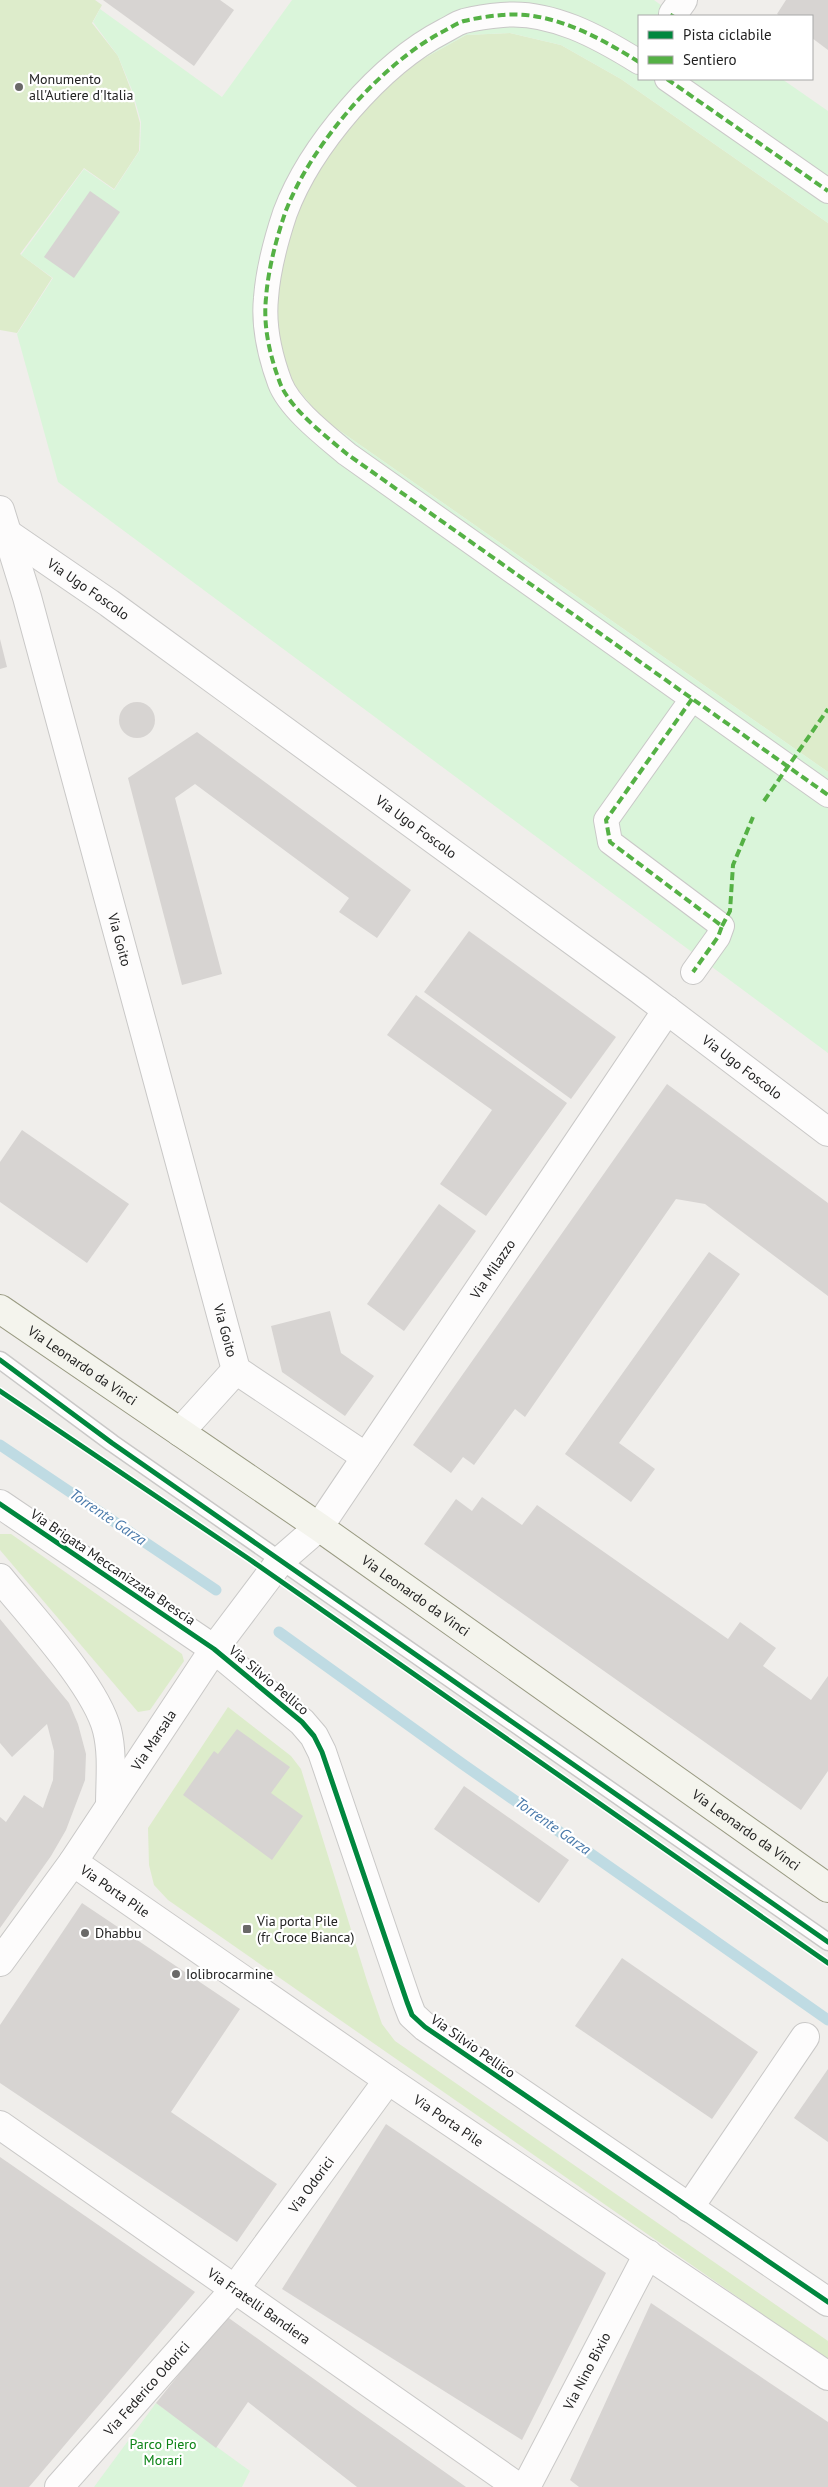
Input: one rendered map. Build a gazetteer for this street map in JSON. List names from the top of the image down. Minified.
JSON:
{"streets":{"main road":["Via Leonardo da Vinci"],"street":["Via Ugo Foscolo","Via Goito","Via Milazzo","Via Brigata Meccanizzata Brescia","Via Silvio Pellico","Via Marsala","Via Porta Pile","Via Odorici","Via Fratelli Bandiera","Via Nino Bixio","Via Federico Odorici"]},"crossings":[["Via Ugo Foscolo","Via Goito"],["Via Ugo Foscolo","Via Milazzo"],["Via Goito","Via Milazzo"],["Via Goito","Via Leonardo da Vinci"],["Via Milazzo","Via Leonardo da Vinci"],["Via Milazzo","Via Marsala"],["Via Leonardo da Vinci","Via Marsala"],["Via Brigata Meccanizzata Brescia","Via Silvio Pellico"],["Via Brigata Meccanizzata Brescia","Via Marsala"],["Via Silvio Pellico","Via Marsala"],["Via Marsala","Via Porta Pile"],["Via Porta Pile","Via Odorici"],["Via Porta Pile","Via Nino Bixio"],["Via Odorici","Via Fratelli Bandiera"],["Via Odorici","Via Federico Odorici"],["Via Fratelli Bandiera","Via Federico Odorici"]],"water":["Torrente Garza"],"parks":["Parco Piero Morari"],"places":{"other":["Monumento all'Autiere d'Italia","Dhabbu","Iolibrocarmine"],"transit":["Via porta Pile (fr Croce Bianca)"]},"legend":["Pista ciclabile","Sentiero"]}
